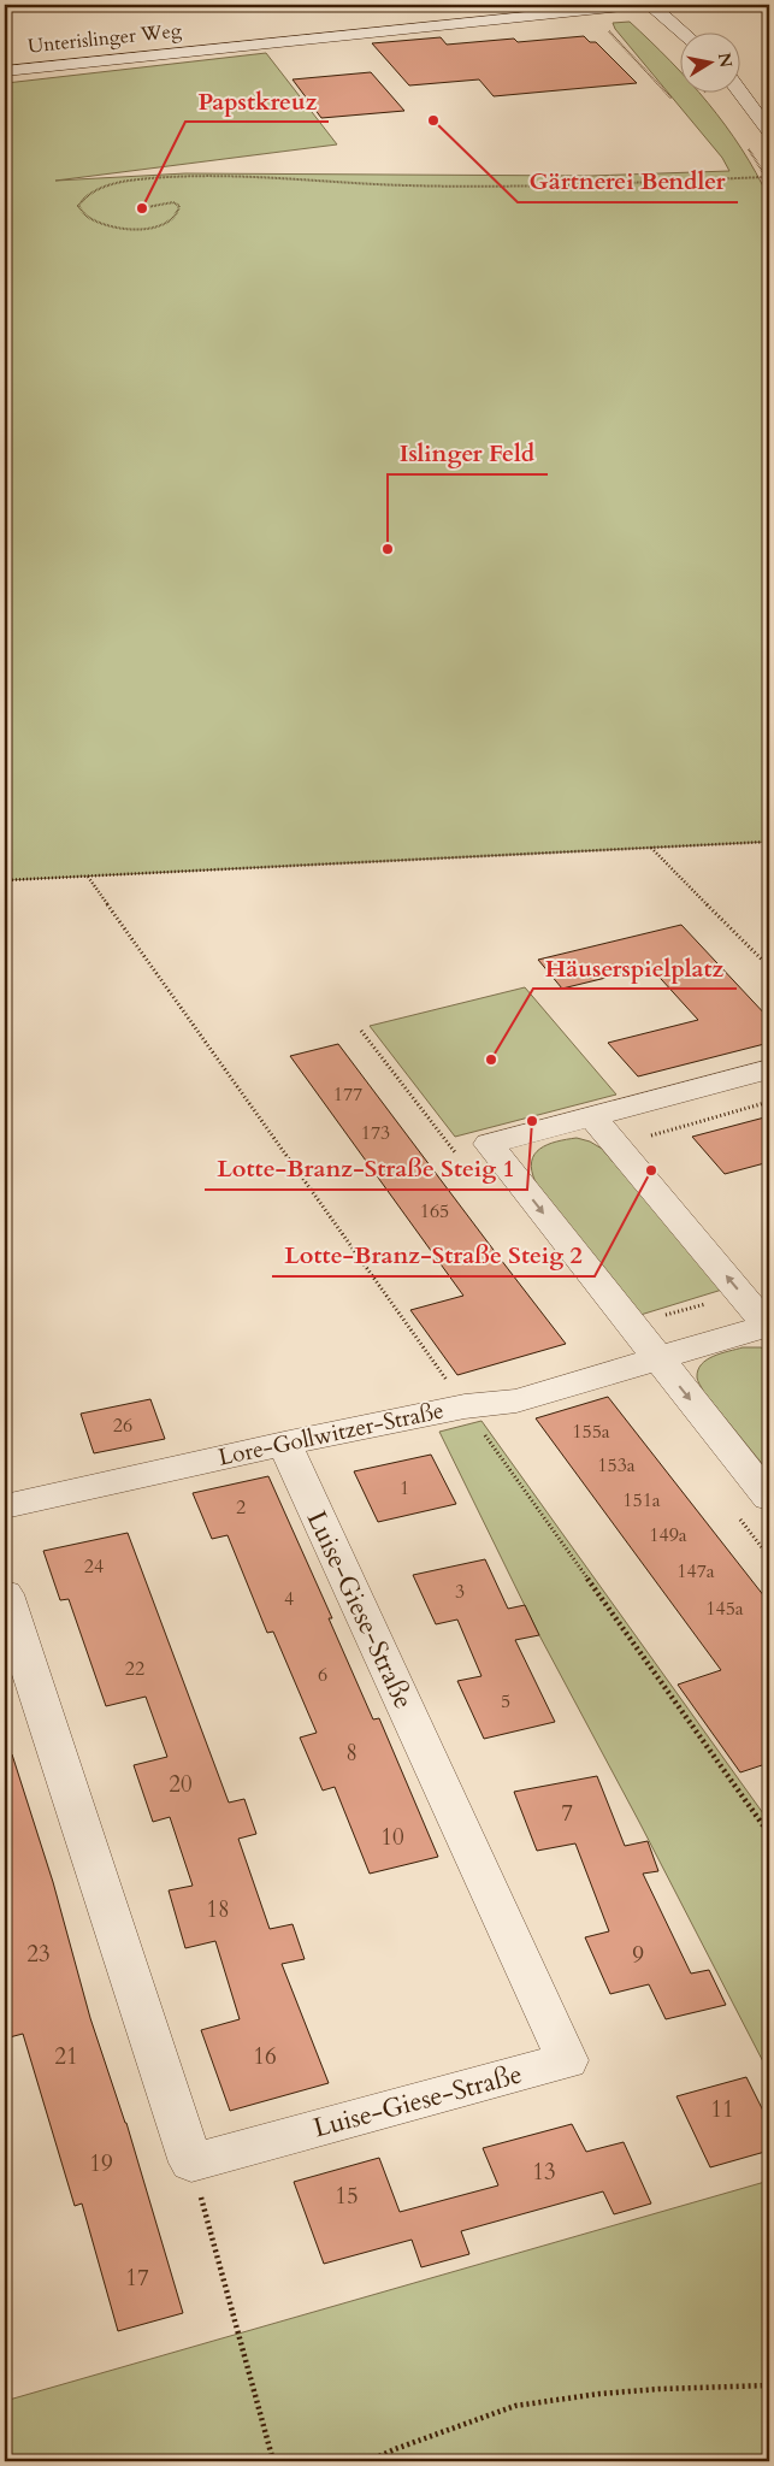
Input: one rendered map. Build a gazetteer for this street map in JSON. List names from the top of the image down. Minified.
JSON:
{"streets":{"street":["Unterislinger Weg","Lore-Gollwitzer-Straße","Luise-Giese-Straße"]},"crossings":[["Lore-Gollwitzer-Straße","Luise-Giese-Straße"]],"places":["Gärtnerei Bendler","Papstkreuz","Islinger Feld","Häuserspielplatz","Lotte-Branz-Straße Steig 1","Lotte-Branz-Straße Steig 2"],"house_numbers":["177","173","165","26","155a","153a","1","151a","2","149a","24","147a","3","4","145a","22","6","5","8","20","7","10","18","23","9","21","16","11","19","13","15","17"],"north":"right"}
